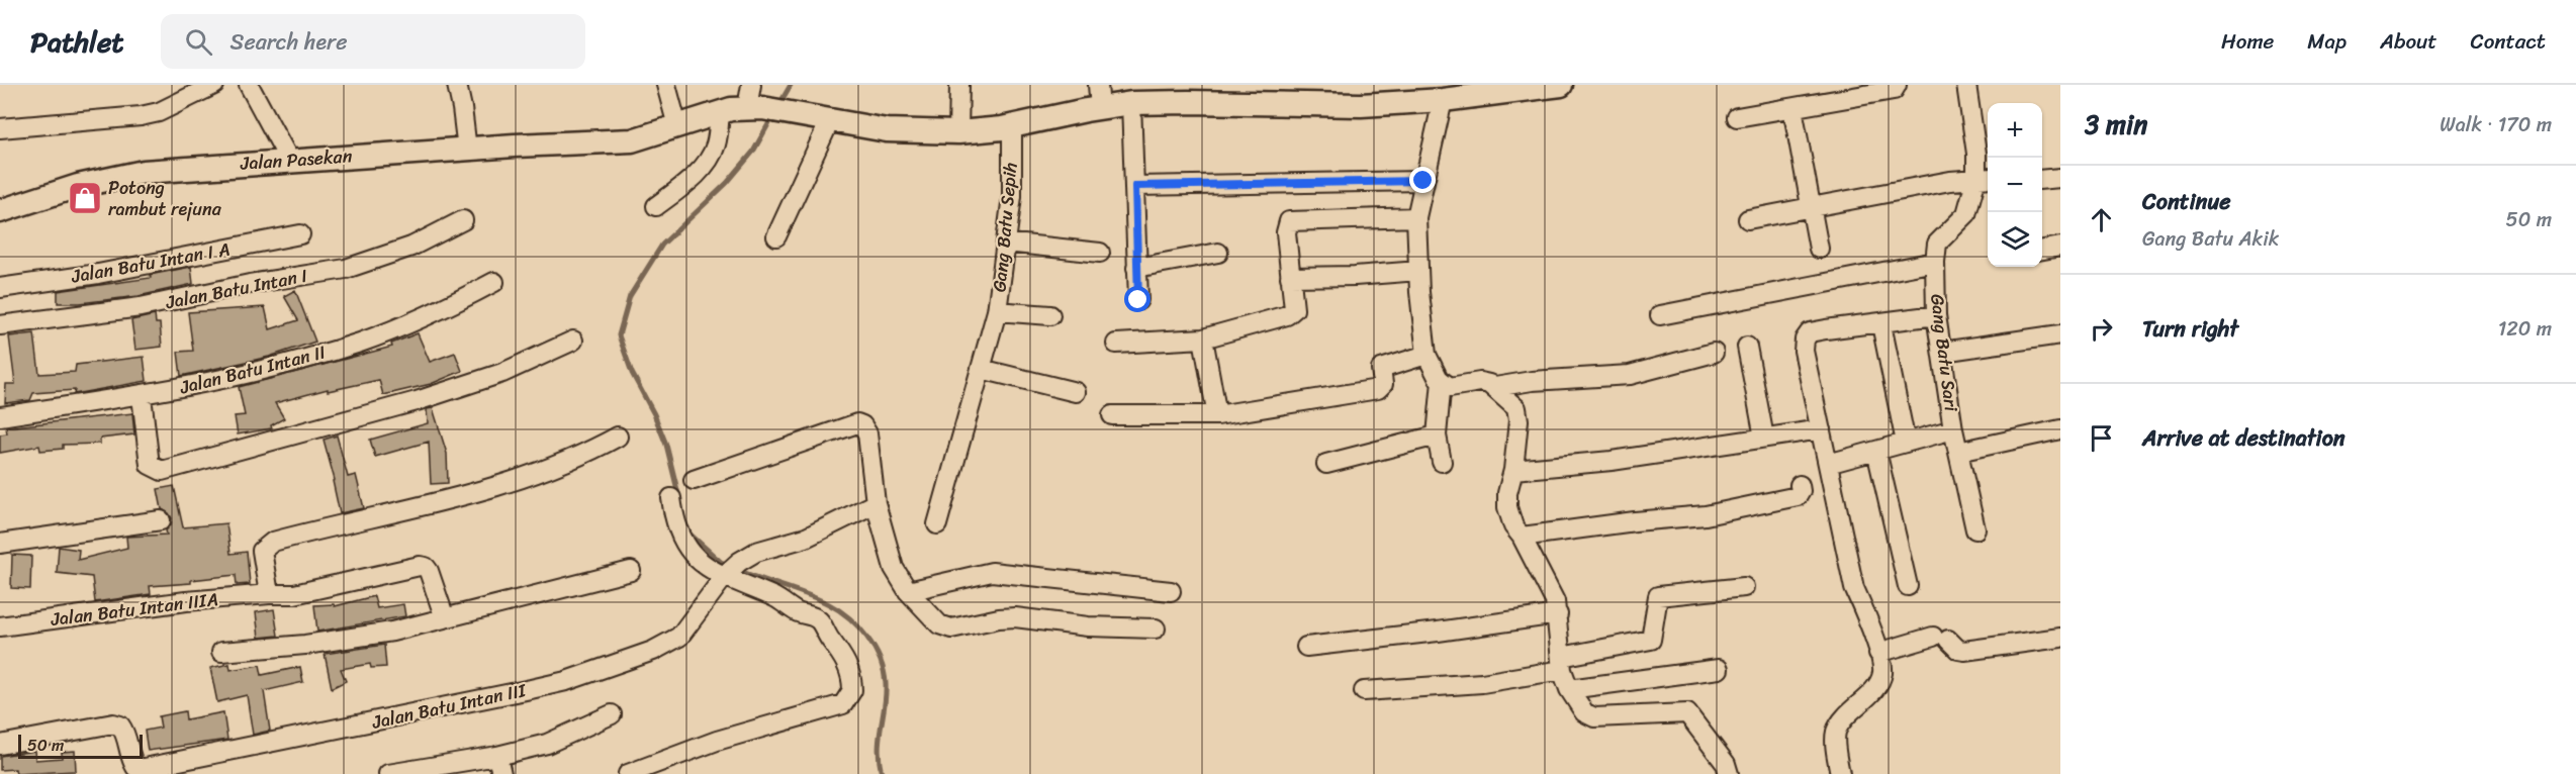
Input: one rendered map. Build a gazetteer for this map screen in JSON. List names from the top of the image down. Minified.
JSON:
{"streets":{"street":["Jalan Pasekan","Gang Batu Sepih","Jalan Batu Intan I A","Jalan Batu Intan I","Gang Batu Sari","Jalan Batu Intan II","Jalan Batu Intan IIIA","Jalan Batu Intan III"]},"crossings":[["Jalan Pasekan","Gang Batu Sepih"]],"places":{"shop":["Potong rambut rejuna"]},"scale_bar":"50 m","page":{"header":"Pathlet","search":"Search here","nav":["Home","Map","About","Contact"],"heading":["3 min","Walk · 170 m"],"map_buttons":["+","−"],"list":[["Continue","Gang Batu Akik","50 m"],["Turn right","120 m"],"Arrive at destination"],"scale":"50 m"}}
